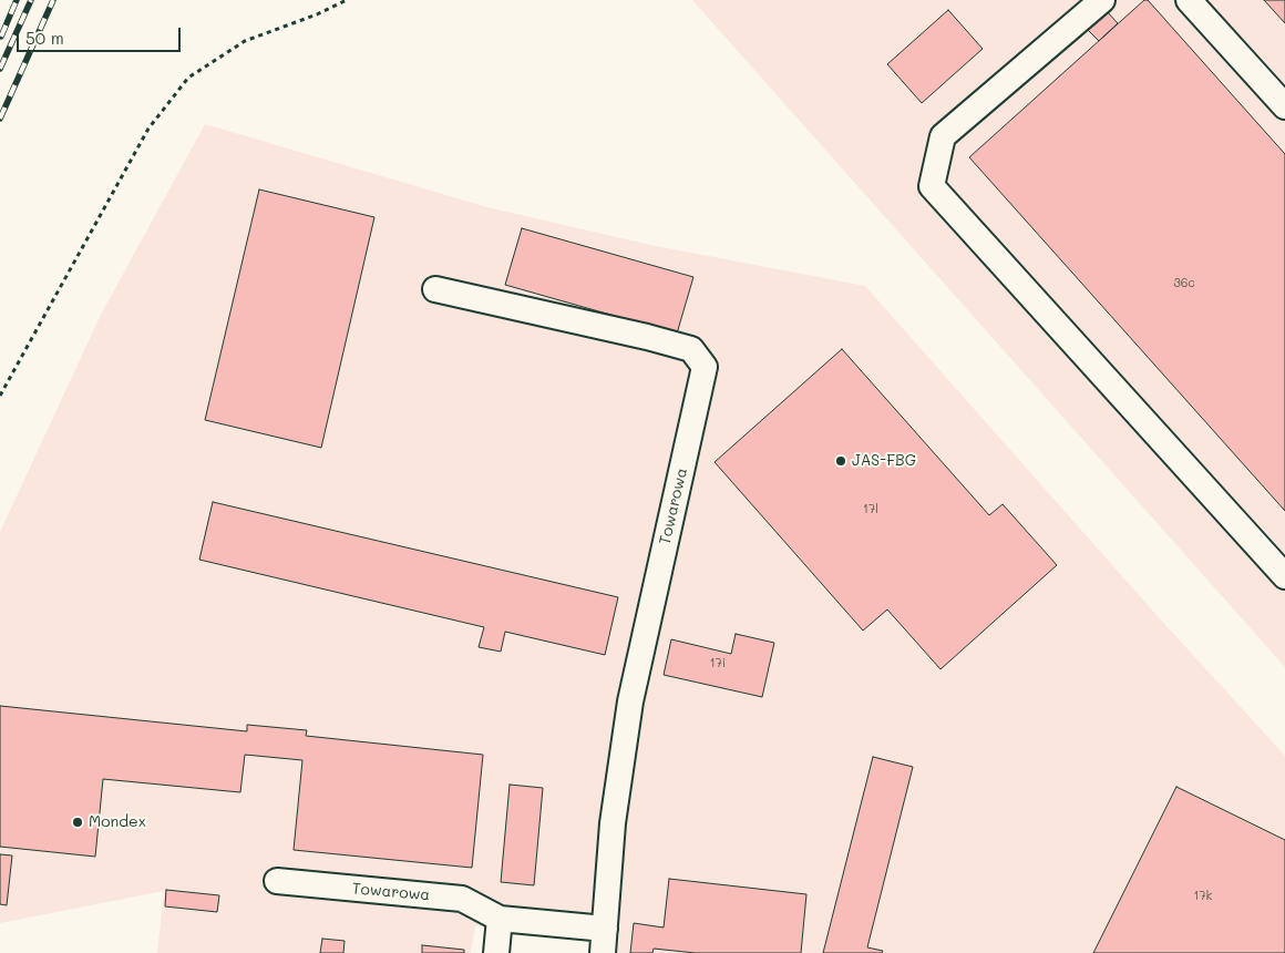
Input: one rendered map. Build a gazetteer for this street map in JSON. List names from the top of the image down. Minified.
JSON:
{"streets":{"lane":["Towarowa"]},"places":["JAS-FBG","Mondex"],"house_numbers":["36c","17l","17i","17k"],"scale_bar":"50 m"}
